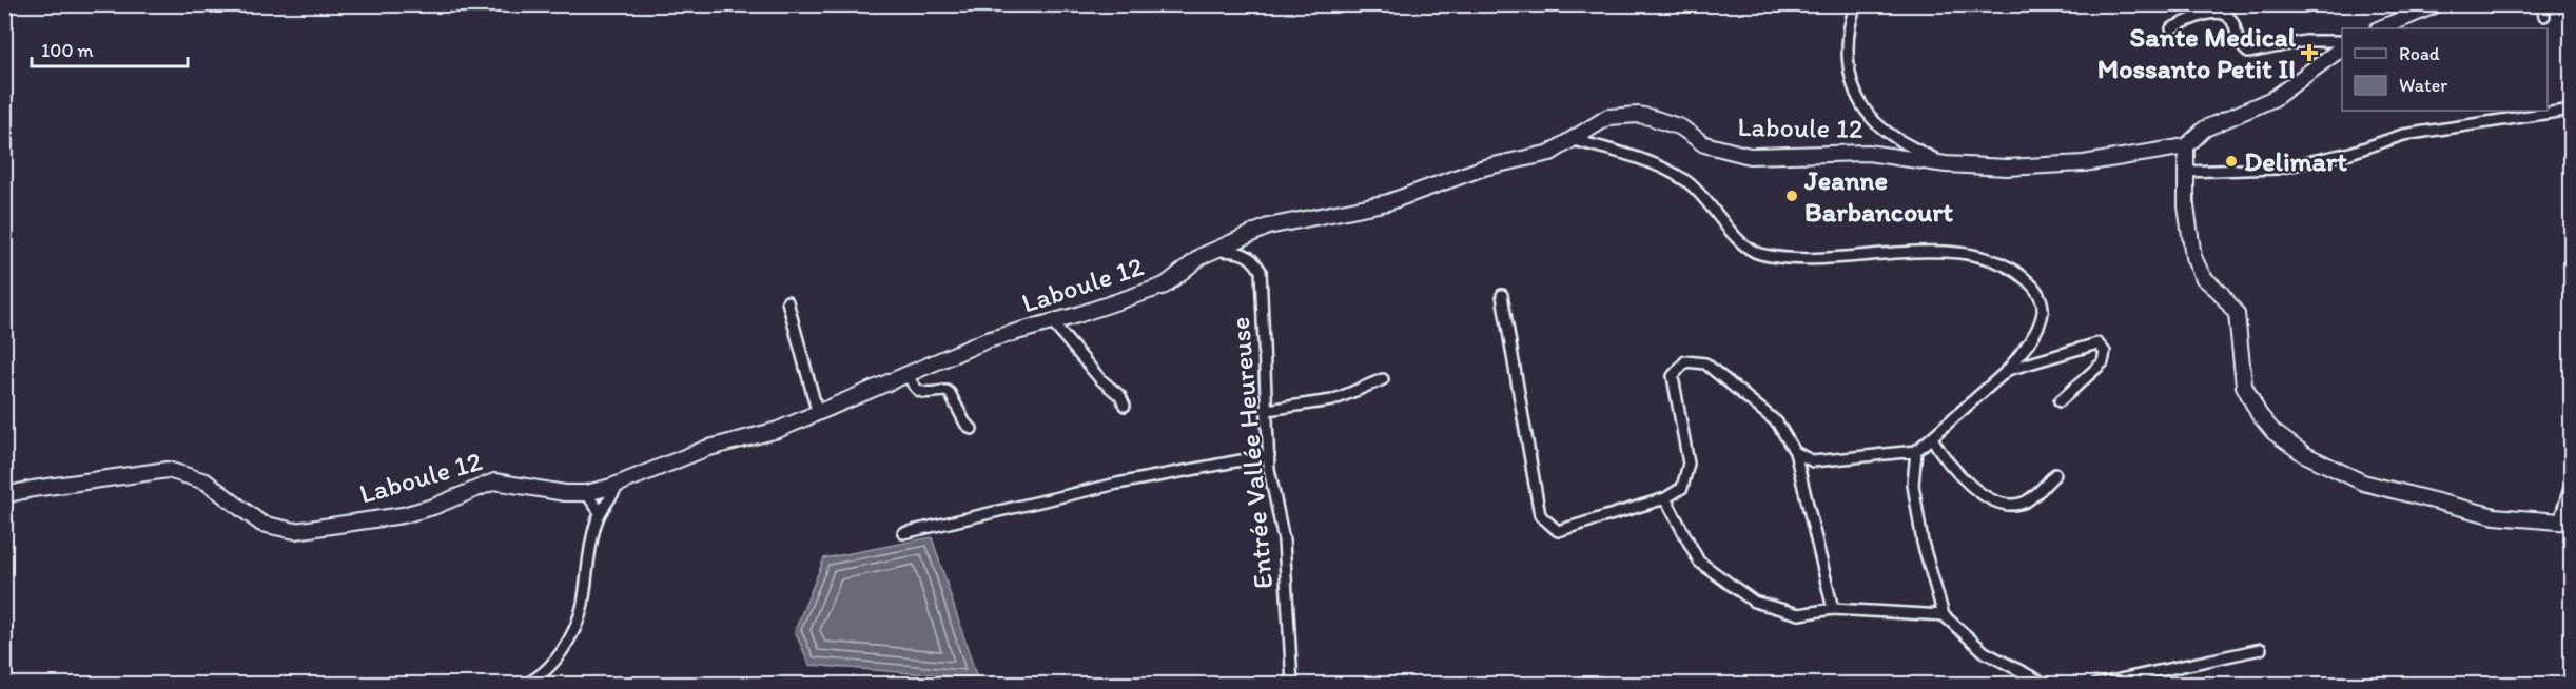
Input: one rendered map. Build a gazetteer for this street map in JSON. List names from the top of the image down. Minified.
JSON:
{"streets":{"street":["Laboule 12","Entrée Vallée Heureuse"]},"crossings":[["Laboule 12","Entrée Vallée Heureuse"]],"places":{"health":["Sante Medical Mossanto Petit II"],"other":["Delimart","Jeanne Barbancourt"]},"legend":["Road","Water"],"scale_bar":"100 m"}
